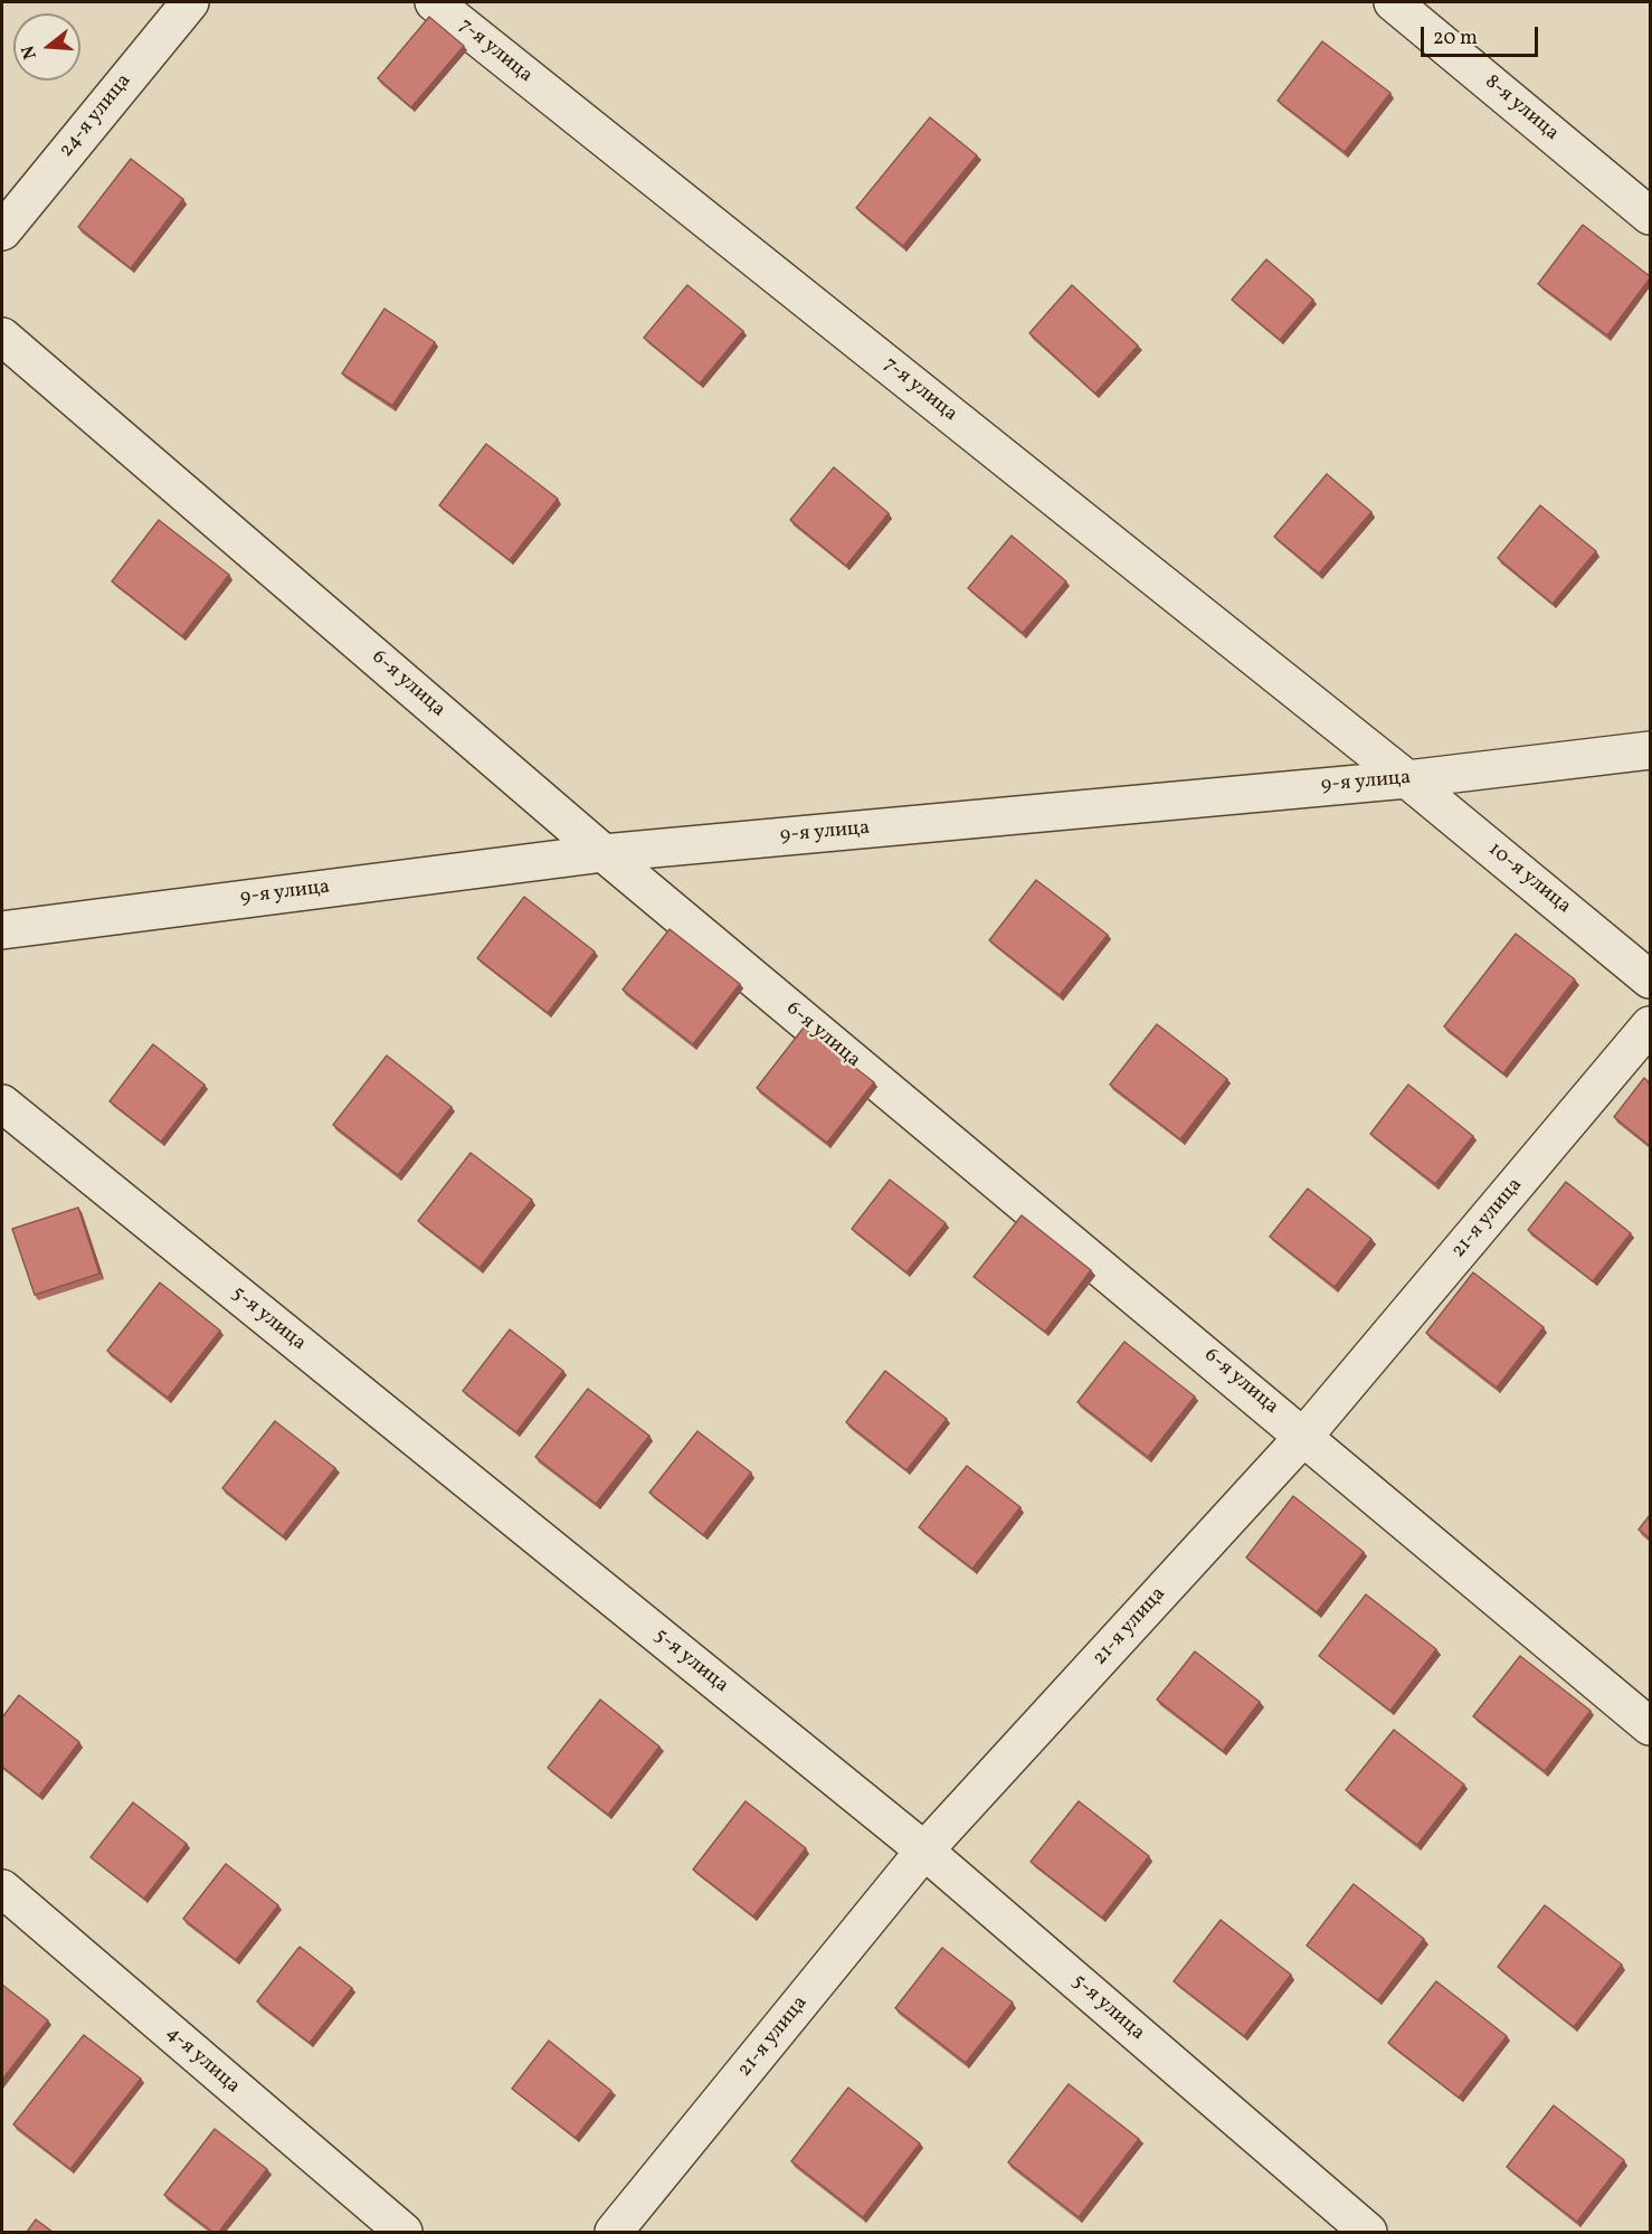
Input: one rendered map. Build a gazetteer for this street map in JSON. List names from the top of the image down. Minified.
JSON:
{"streets":{"street":["7-я улица","8-я улица","24-я улица","6-я улица","9-я улица","10-я улица","21-я улица","5-я улица","4-я улица"]},"crossings":[["7-я улица","9-я улица"],["7-я улица","10-я улица"],["6-я улица","9-я улица"],["6-я улица","21-я улица"],["9-я улица","10-я улица"],["21-я улица","5-я улица"]],"scale_bar":"20 m","north":"left"}
